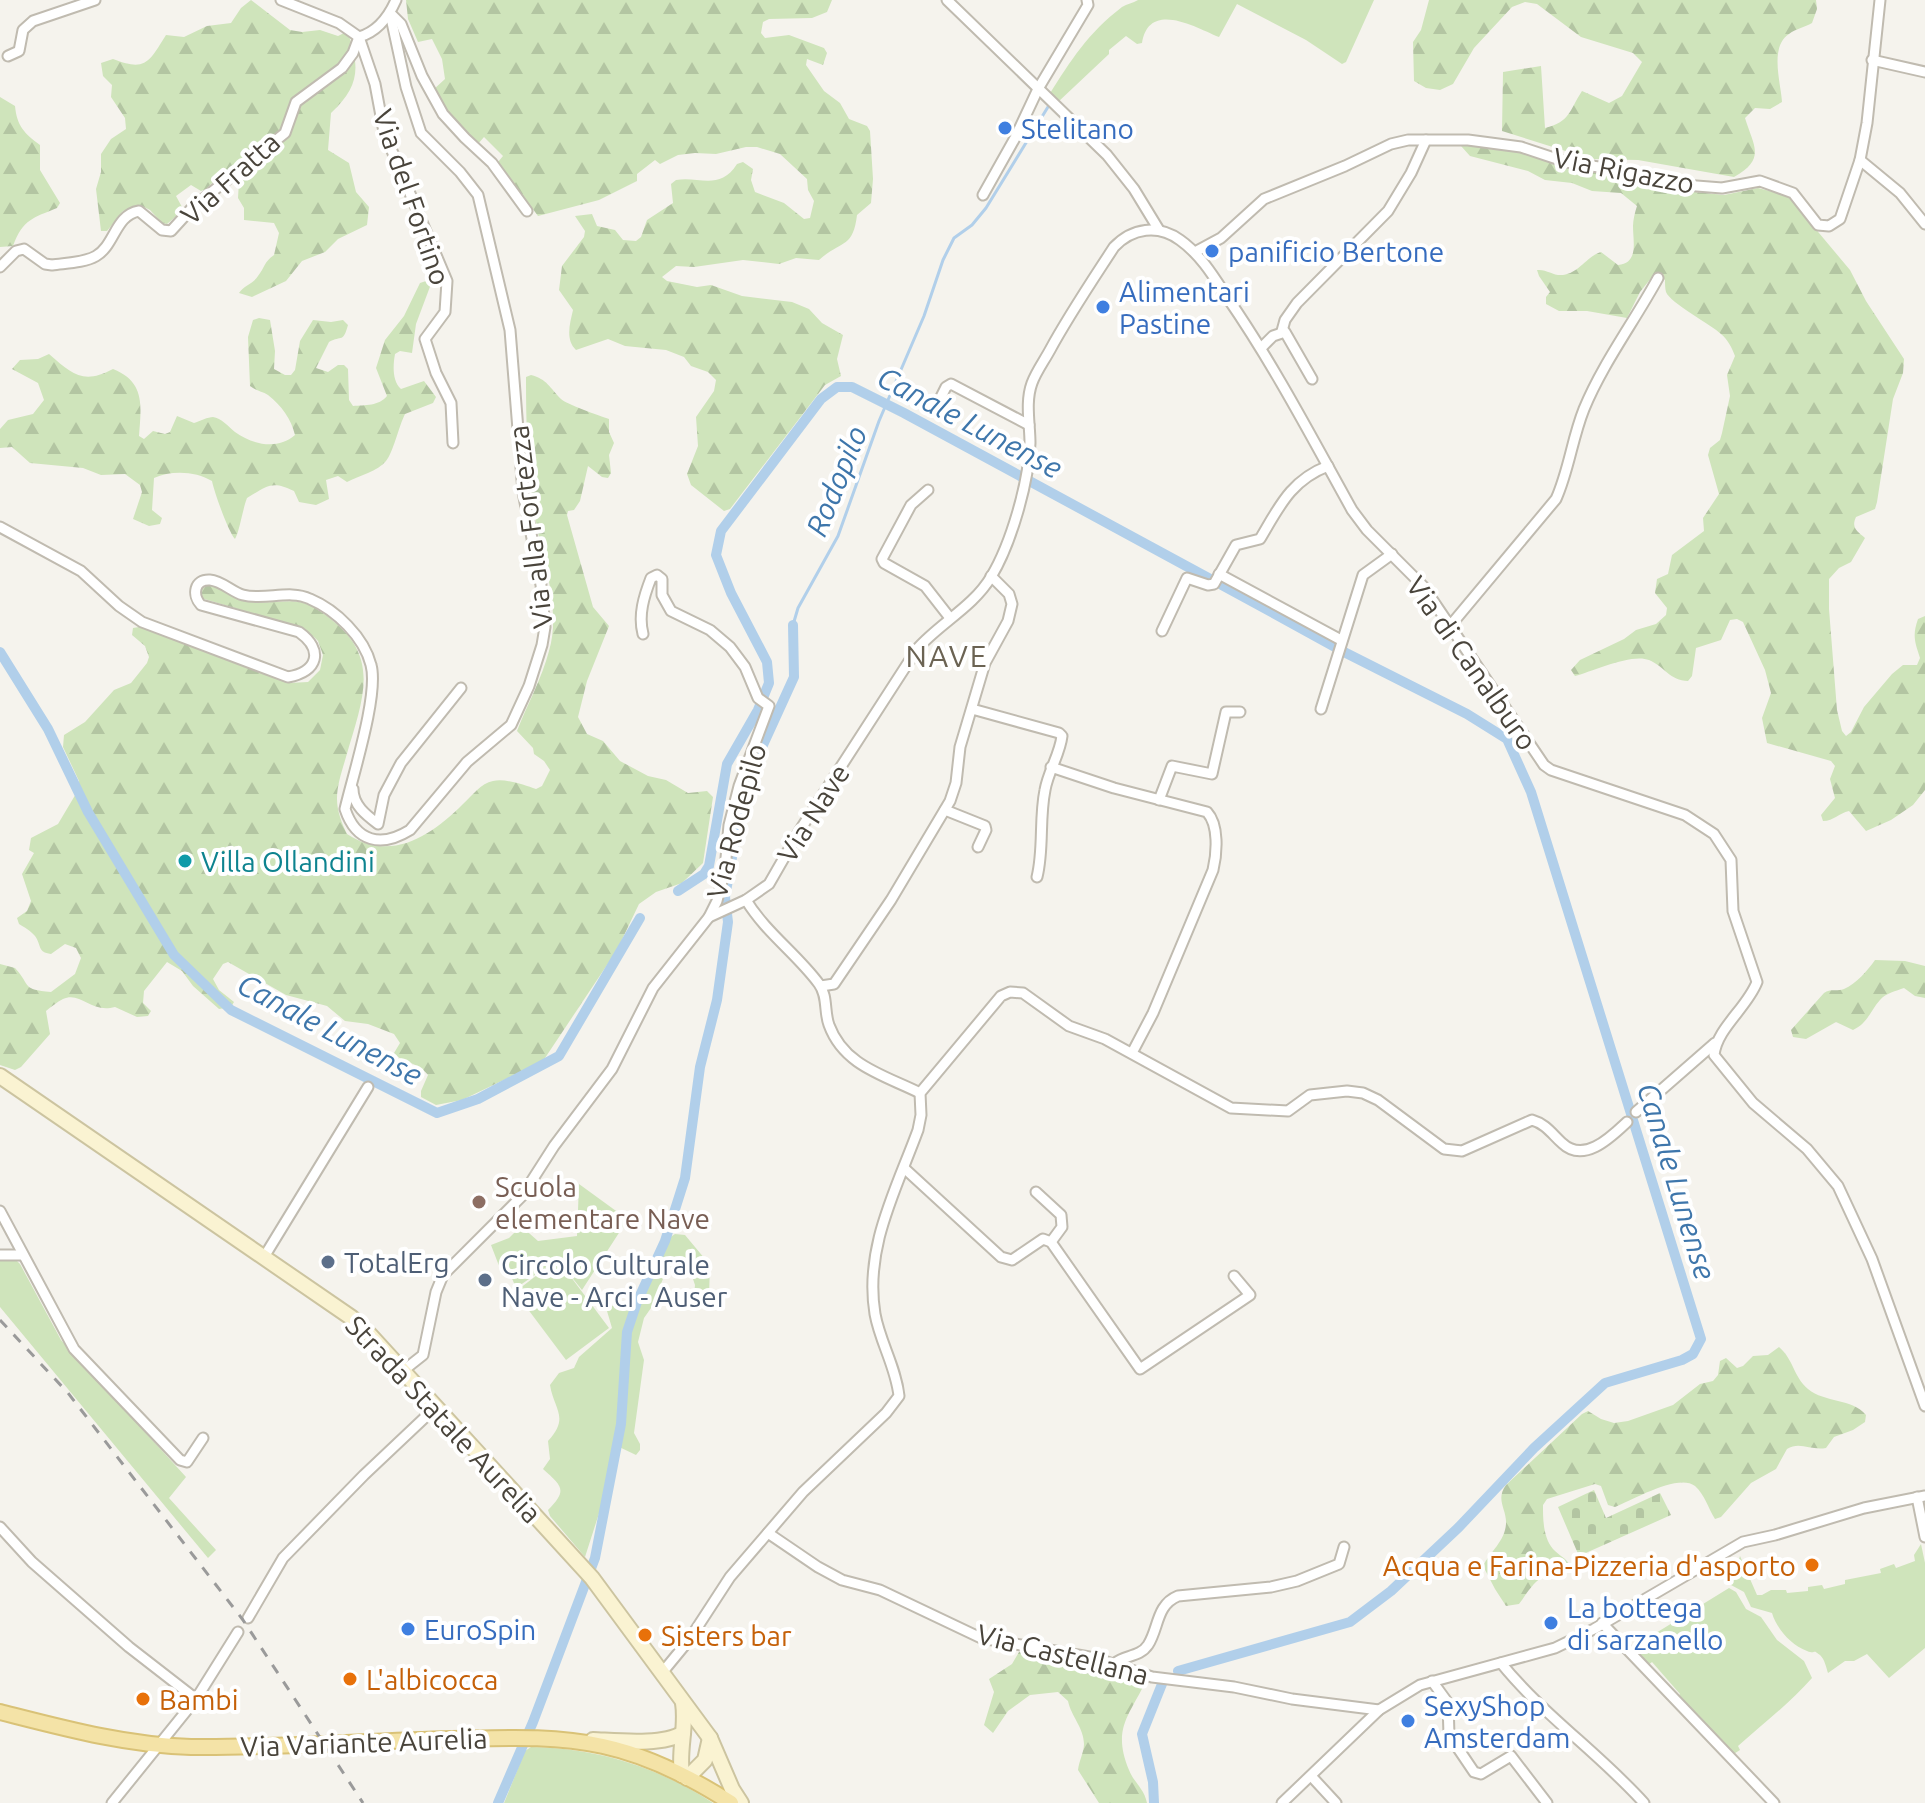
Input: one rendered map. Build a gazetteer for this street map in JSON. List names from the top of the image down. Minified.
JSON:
{"streets":{"main road":["Strada Statale Aurelia","Via Variante Aurelia"],"street":["Via Rigazzo","Via Fratta","Via del Fortino","Via alla Fortezza","Via di Canalburo","Via Nave","Via Rodepilo","Via Castellana"]},"crossings":[["Via Rigazzo","Via di Canalburo"],["Via Fratta","Via del Fortino"],["Via di Canalburo","Via Nave"],["Via Nave","Via Rodepilo"],["Via Nave","Strada Statale Aurelia"]],"districts":["NAVE"],"water":["Canale Lunense","Rodopilo"],"places":["Stelitano","panificio Bertone","Alimentari Pastine","Villa Ollandini","Scuola elementare Nave","TotalErg","Circolo Culturale Nave - Arci - Auser","Acqua e Farina-Pizzeria d'asporto","La bottega di sarzanello","EuroSpin","Sisters bar","L'albicocca","Bambi","SexyShop Amsterdam"]}
